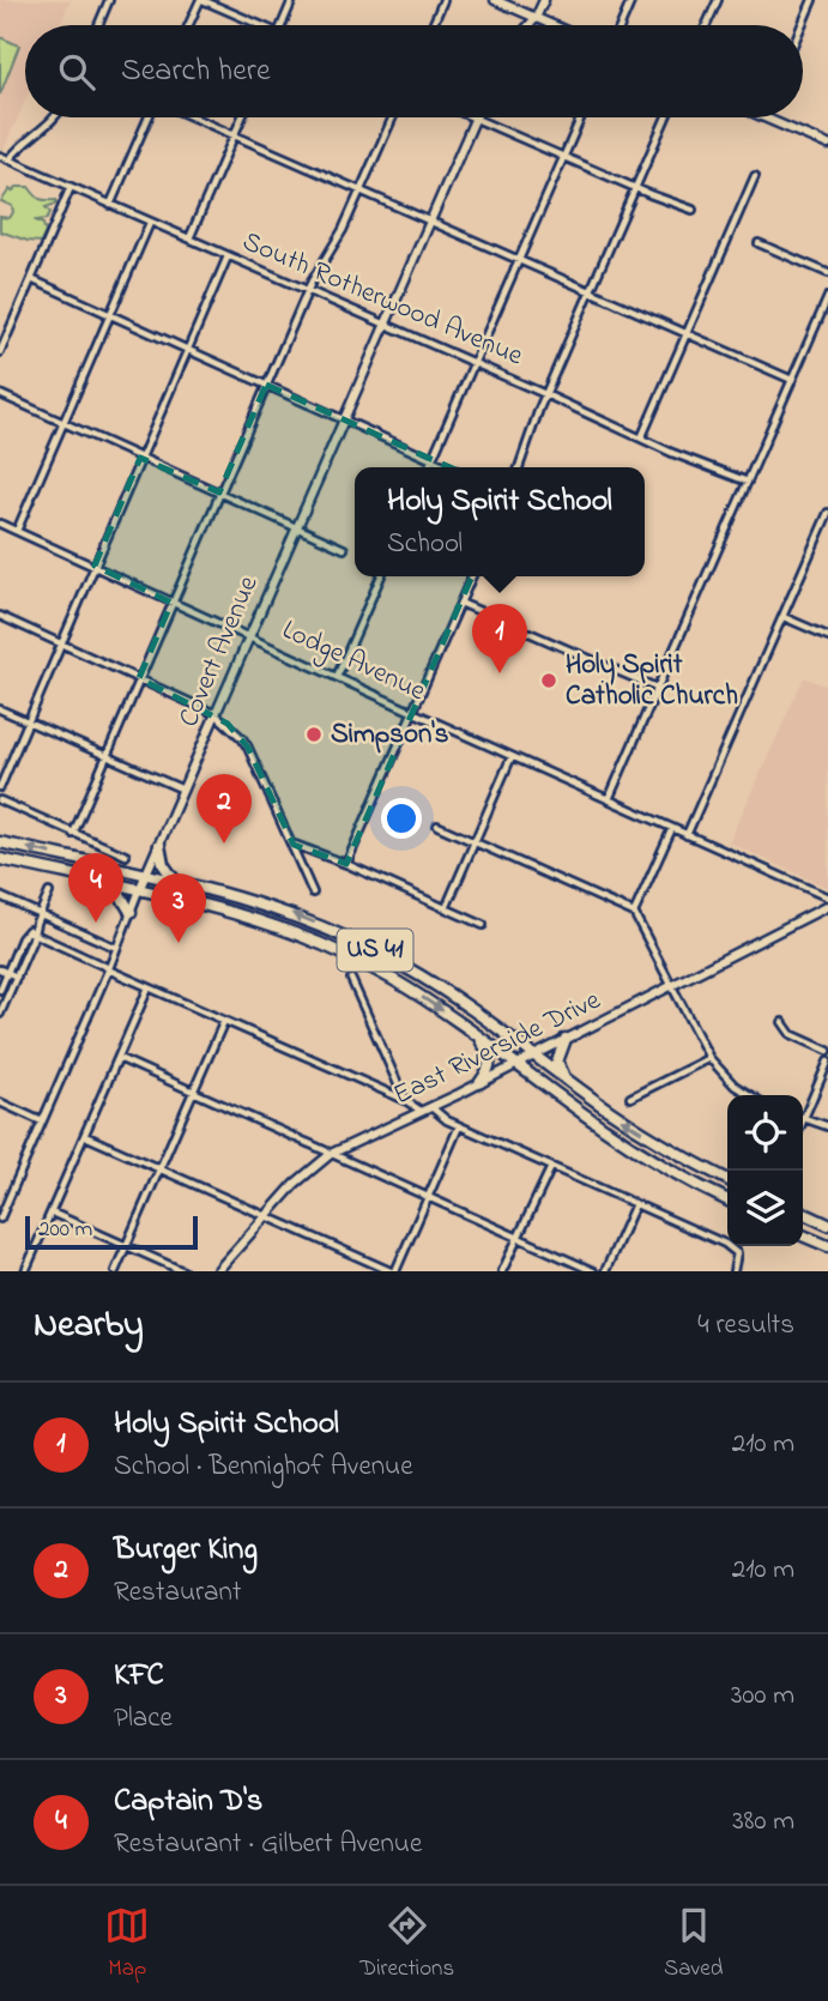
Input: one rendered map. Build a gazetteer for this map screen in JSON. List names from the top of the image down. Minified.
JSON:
{"streets":{"highway":["US 41"],"street":["South Rotherwood Avenue","Covert Avenue","Lodge Avenue","East Riverside Drive"]},"crossings":[["South Rotherwood Avenue","Covert Avenue"],["Covert Avenue","Lodge Avenue"],["Covert Avenue","US 41"],["US 41","East Riverside Drive"]],"places":["Holy Spirit Catholic Church","Simpson's"],"scale_bar":"200 m","page":{"search":"Search here","popup":["Holy Spirit School","School"],"pins":["1","2","4","3"],"scale":"200 m","heading":["Nearby","4 results"],"list":[{"mark":"1","name":"Holy Spirit School","note":"School · Bennighof Avenue","value":"210 m"},{"mark":"2","name":"Burger King","note":"Restaurant","value":"210 m"},{"mark":"3","name":"KFC","note":"Place","value":"300 m"},{"mark":"4","name":"Captain D's","note":"Restaurant · Gilbert Avenue","value":"380 m"}],"nav":["Map","Directions","Saved"]}}
